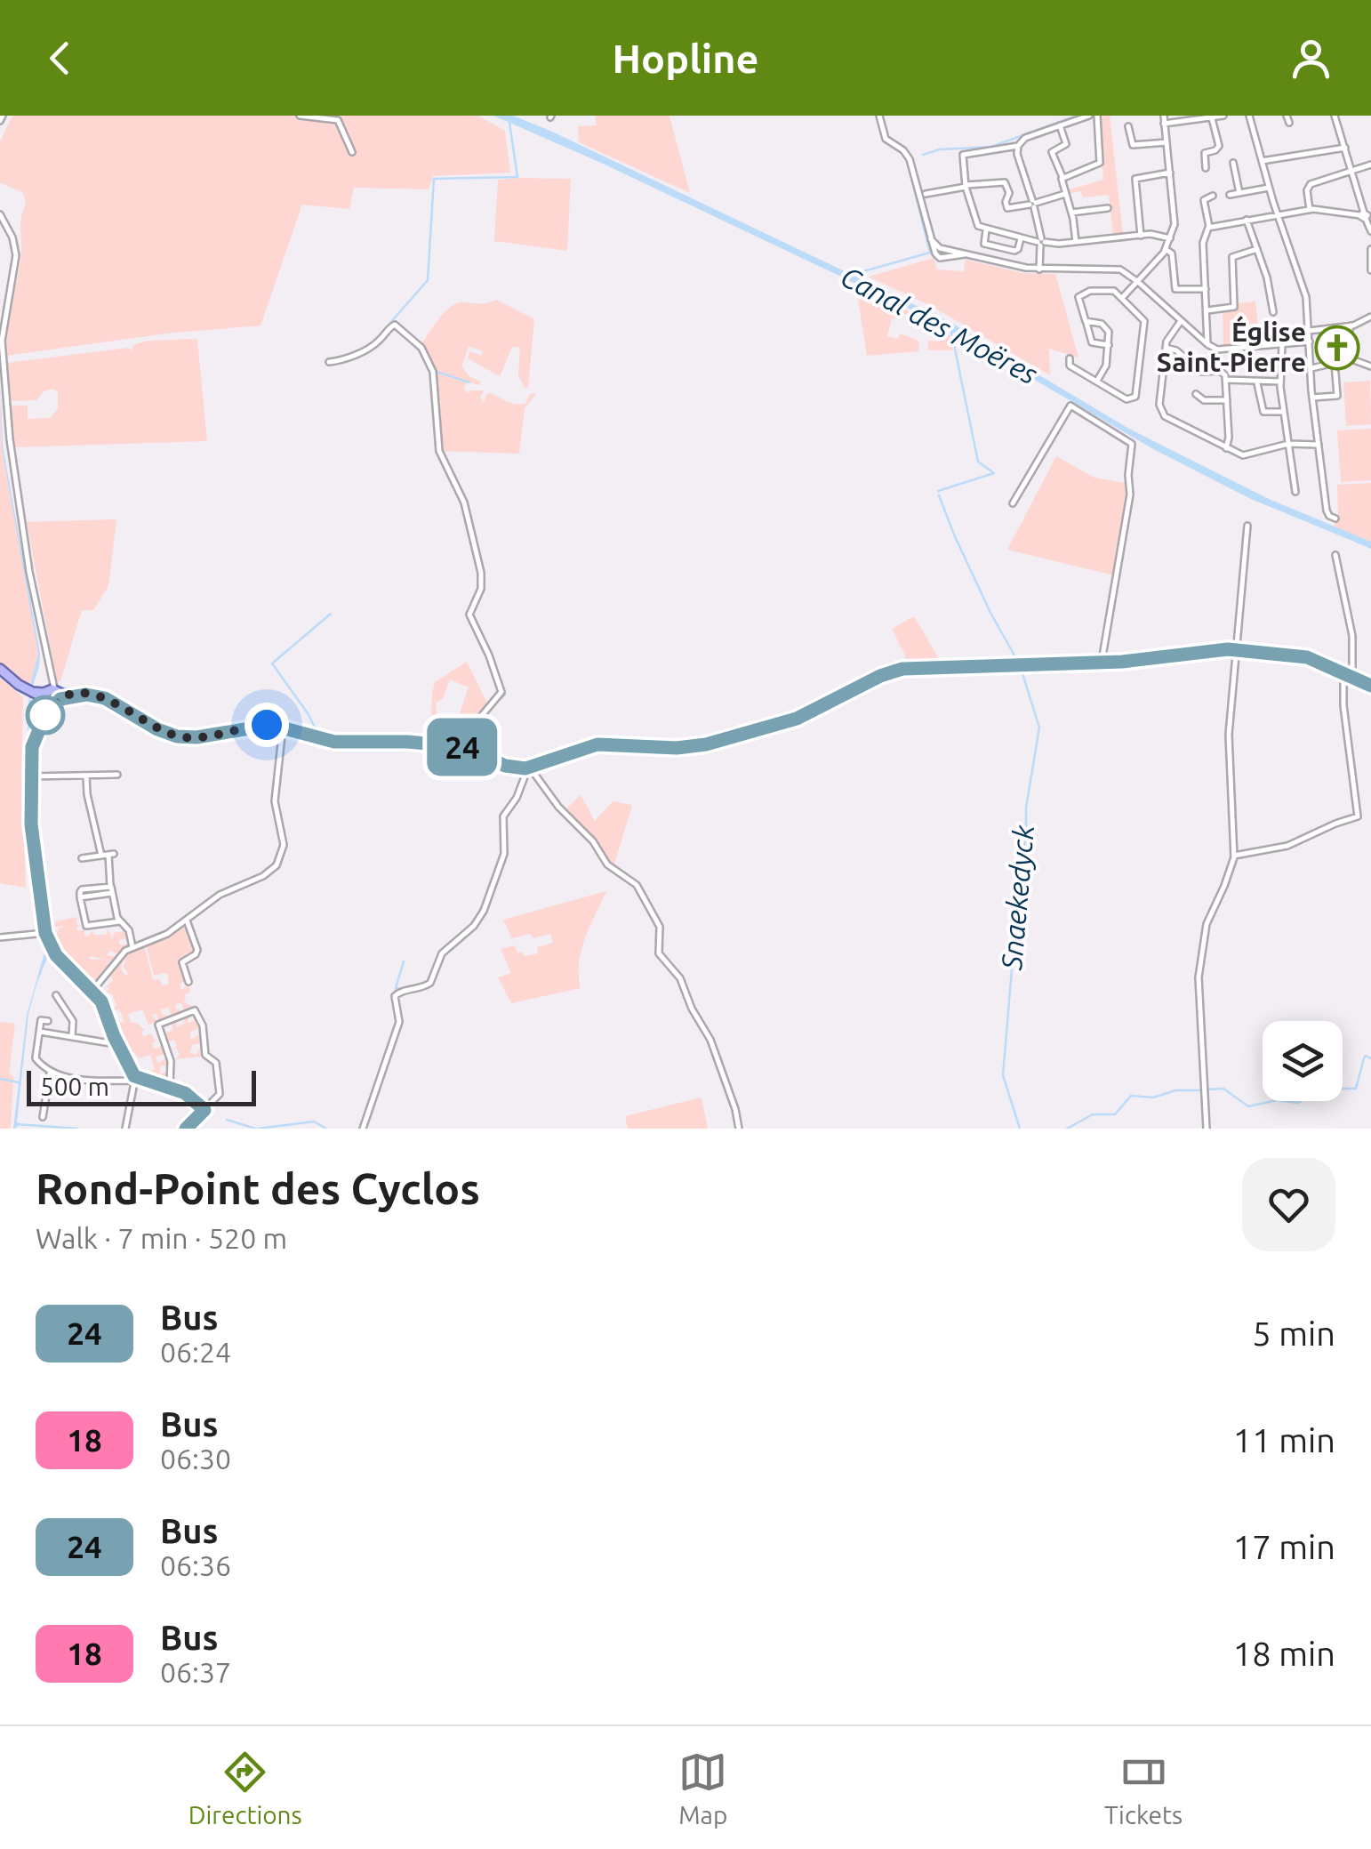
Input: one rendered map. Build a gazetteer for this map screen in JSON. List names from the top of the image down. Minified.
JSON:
{"water":["Canal des Moëres","Snaekedyck"],"places":{"church":["Église Saint-Pierre"]},"lines":["bus line 24"],"scale_bar":"500 m","page":{"header":"Hopline","on_map":"24","scale":"500 m","heading":["Rond-Point des Cyclos","Walk · 7 min · 520 m"],"list":[{"mark":"24","name":"Bus","note":"06:24","value":"5 min"},{"mark":"18","name":"Bus","note":"06:30","value":"11 min"},{"mark":"24","name":"Bus","note":"06:36","value":"17 min"},{"mark":"18","name":"Bus","note":"06:37","value":"18 min"}],"tabs":["Directions","Map","Tickets"]}}
